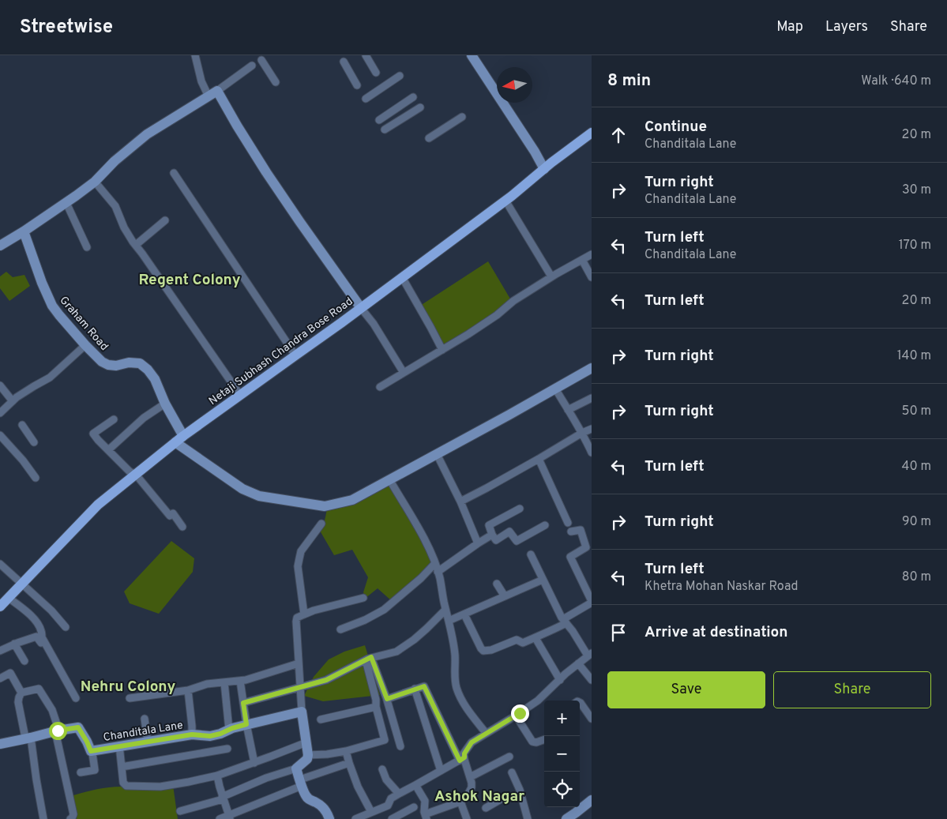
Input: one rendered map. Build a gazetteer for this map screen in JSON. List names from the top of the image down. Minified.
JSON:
{"streets":{"main road":["Netaji Subhash Chandra Bose Road"],"street":["Graham Road","Chanditala Lane"]},"crossings":[["Graham Road","Netaji Subhash Chandra Bose Road"]],"districts":["Regent Colony","Nehru Colony","Ashok Nagar"],"north":"left","page":{"header":"Streetwise","nav":["Map","Layers","Share"],"heading":["8 min","Walk · 640 m"],"list":[["Continue","Chanditala Lane","20 m"],["Turn right","Chanditala Lane","30 m"],["Turn left","Chanditala Lane","170 m"],["Turn left","20 m"],["Turn right","140 m"],["Turn right","50 m"],["Turn left","40 m"],["Turn right","90 m"],["Turn left","Khetra Mohan Naskar Road","80 m"],"Arrive at destination"],"buttons":["Save","Share"],"map_buttons":["+","−"]}}
